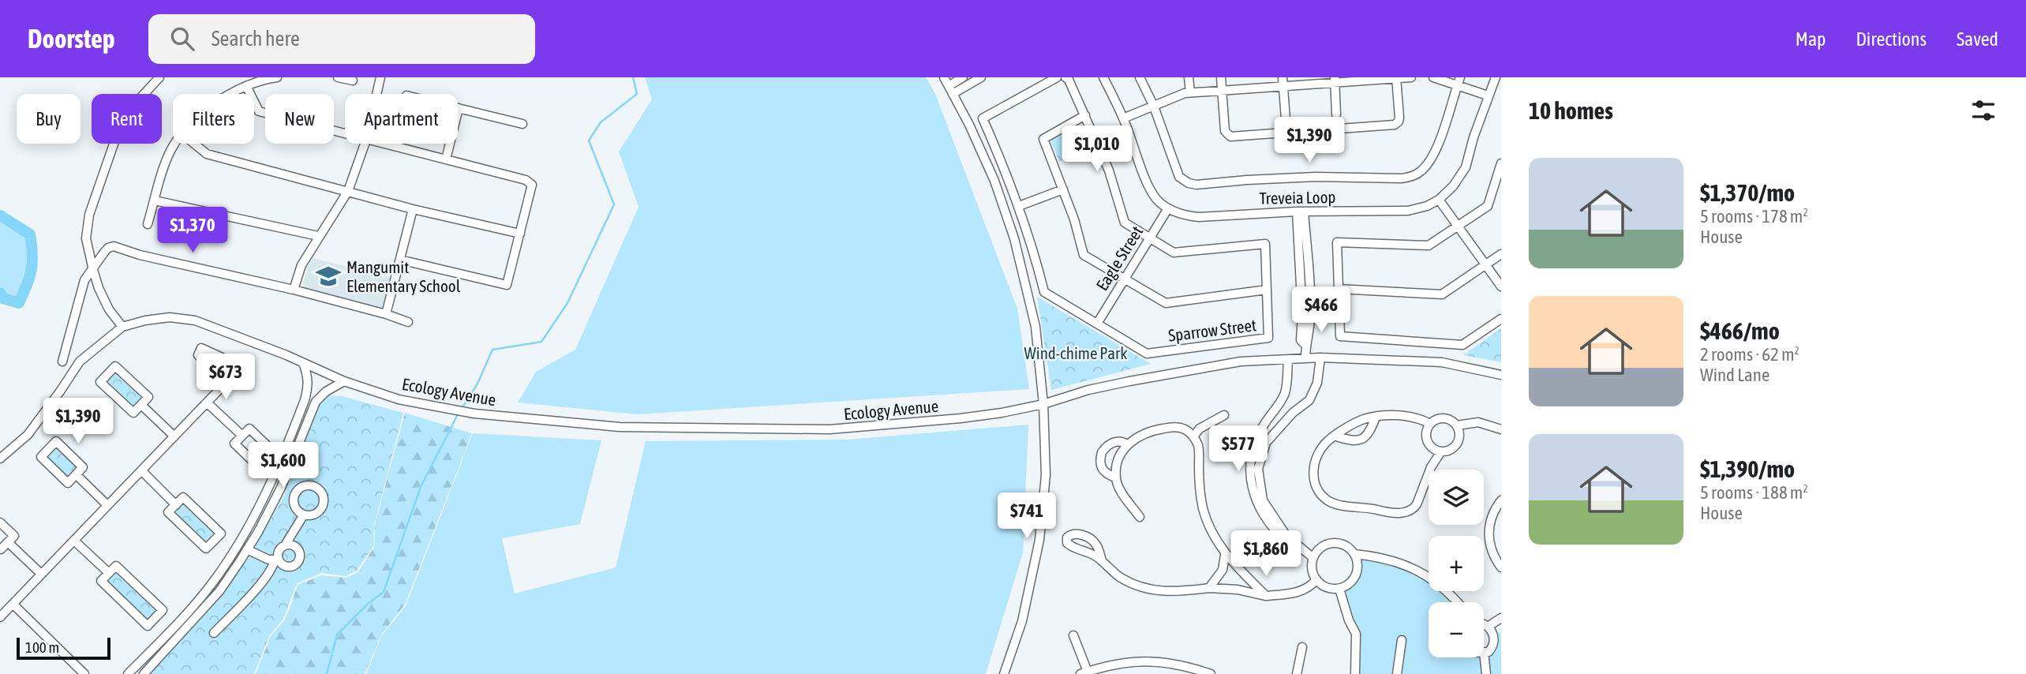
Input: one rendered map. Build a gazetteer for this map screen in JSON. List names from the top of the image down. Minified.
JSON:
{"streets":{"street":["Treveia Loop","Eagle Street","Sparrow Street","Ecology Avenue"]},"crossings":[["Treveia Loop","Eagle Street"],["Eagle Street","Sparrow Street"]],"parks":["Wind-chime Park"],"places":{"school or university":["Mangumit Elementary School"]},"scale_bar":"100 m","page":{"header":"Doorstep","search":"Search here","nav":["Map","Directions","Saved"],"heading":"10 homes","chip":["Buy","Rent","Filters","New","Apartment"],"price":["$1,390","$1,010","$1,370","$466","$673","$1,390","$577","$1,600","$741","$1,860"],"list":[{"name":"$1,370/mo","note":"5 rooms · 178 m² · House"},{"name":"$466/mo","note":"2 rooms · 62 m² · Wind Lane"},{"name":"$1,390/mo","note":"5 rooms · 188 m² · House"}],"map_buttons":["+","−"],"scale":"100 m"}}
